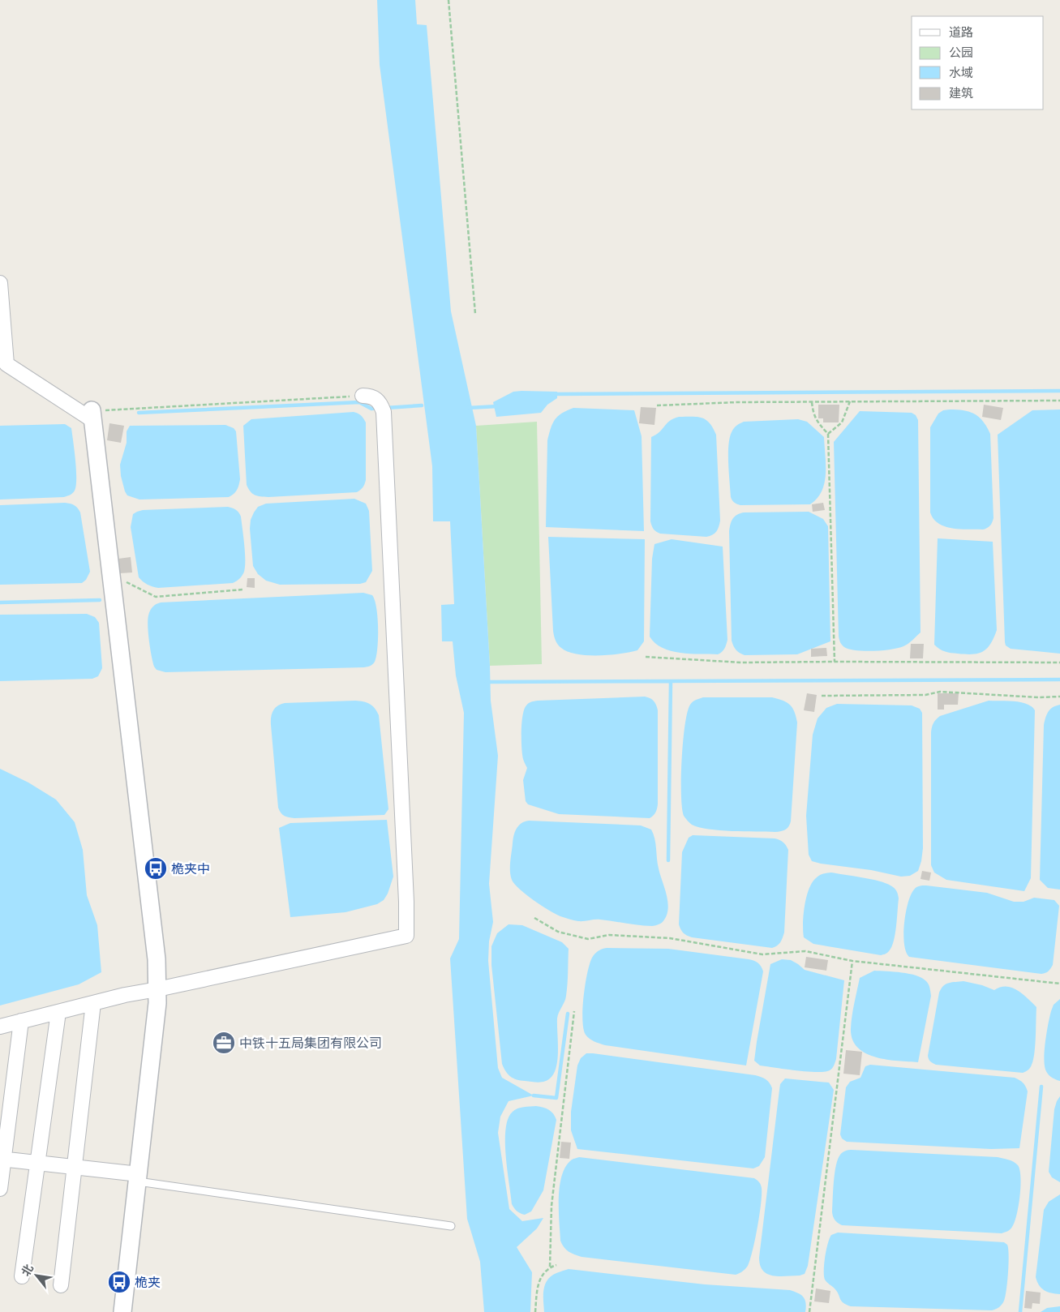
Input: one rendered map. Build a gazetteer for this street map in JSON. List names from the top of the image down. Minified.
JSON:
{"places":{"bus stop":["桅夹中","桅夹"],"office":["中铁十五局集团有限公司"]},"legend":["道路","公园","水域","建筑"],"north":"top left"}
